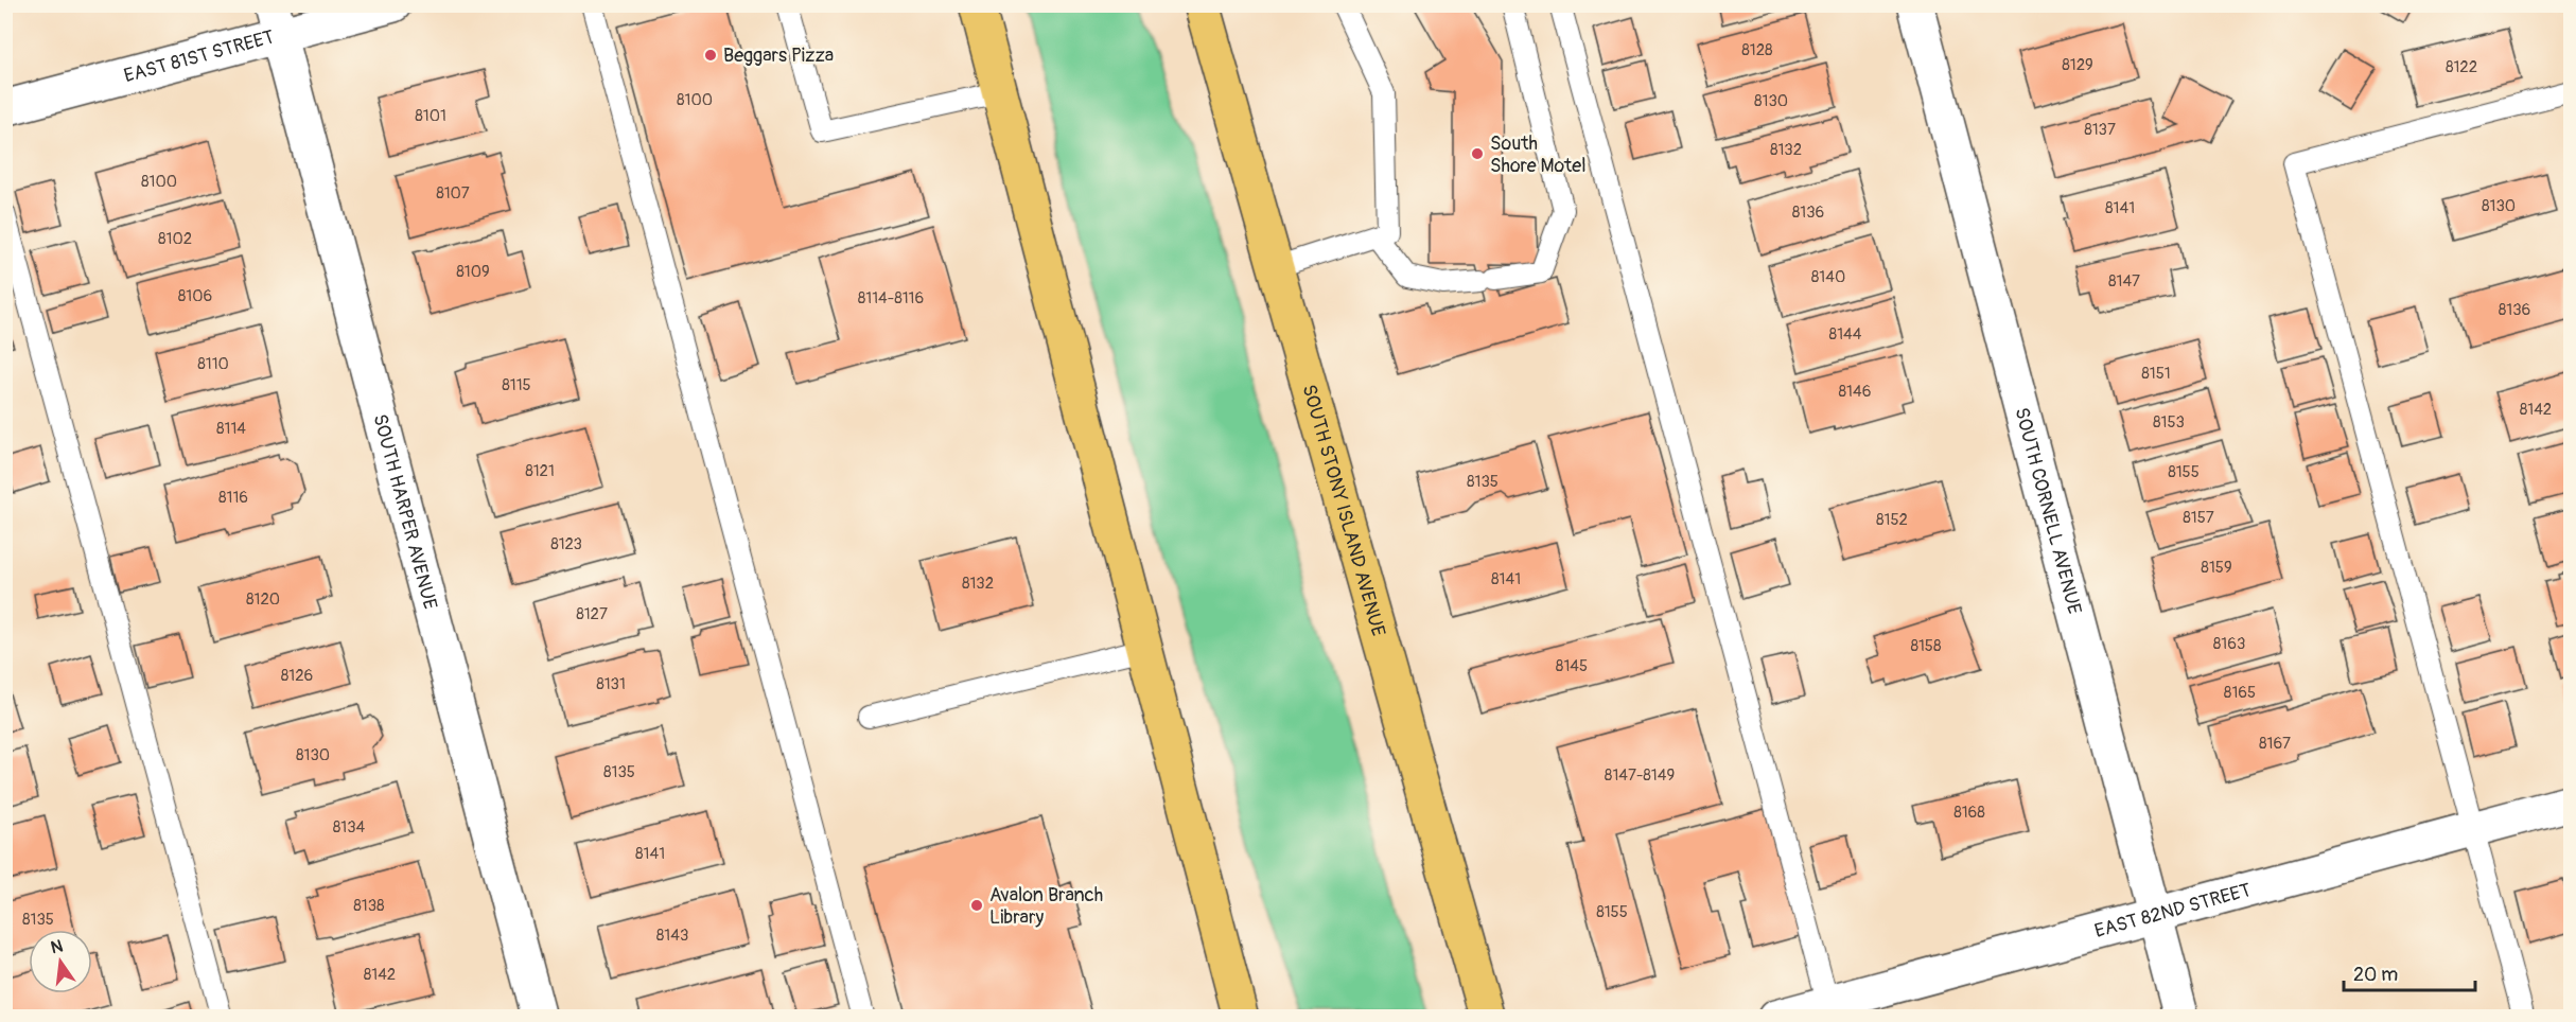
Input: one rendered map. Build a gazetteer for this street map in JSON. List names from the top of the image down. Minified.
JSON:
{"streets":{"highway":["SOUTH STONY ISLAND AVENUE"],"street":["EAST 81ST STREET","SOUTH HARPER AVENUE","SOUTH CORNELL AVENUE","EAST 82ND STREET"]},"crossings":[["EAST 81ST STREET","SOUTH HARPER AVENUE"],["SOUTH CORNELL AVENUE","EAST 82ND STREET"]],"places":["Beggars Pizza","South Shore Motel","Avalon Branch Library"],"house_numbers":["8128","8129","8122","8100","8130","8101","8137","8132","8100","8107","8130","8141","8136","8102","8109","8140","8147","8106","8114-8116","8136","8144","8110","8151","8115","8146","8142","8153","8114","8121","8155","8135","8116","8157","8152","8123","8159","8141","8132","8120","8127","8163","8158","8145","8126","8131","8165","8167","8130","8135","8147-8149","8168","8134","8141","8138","8155","8135","8143","8142"],"scale_bar":"20 m","north":"top"}
